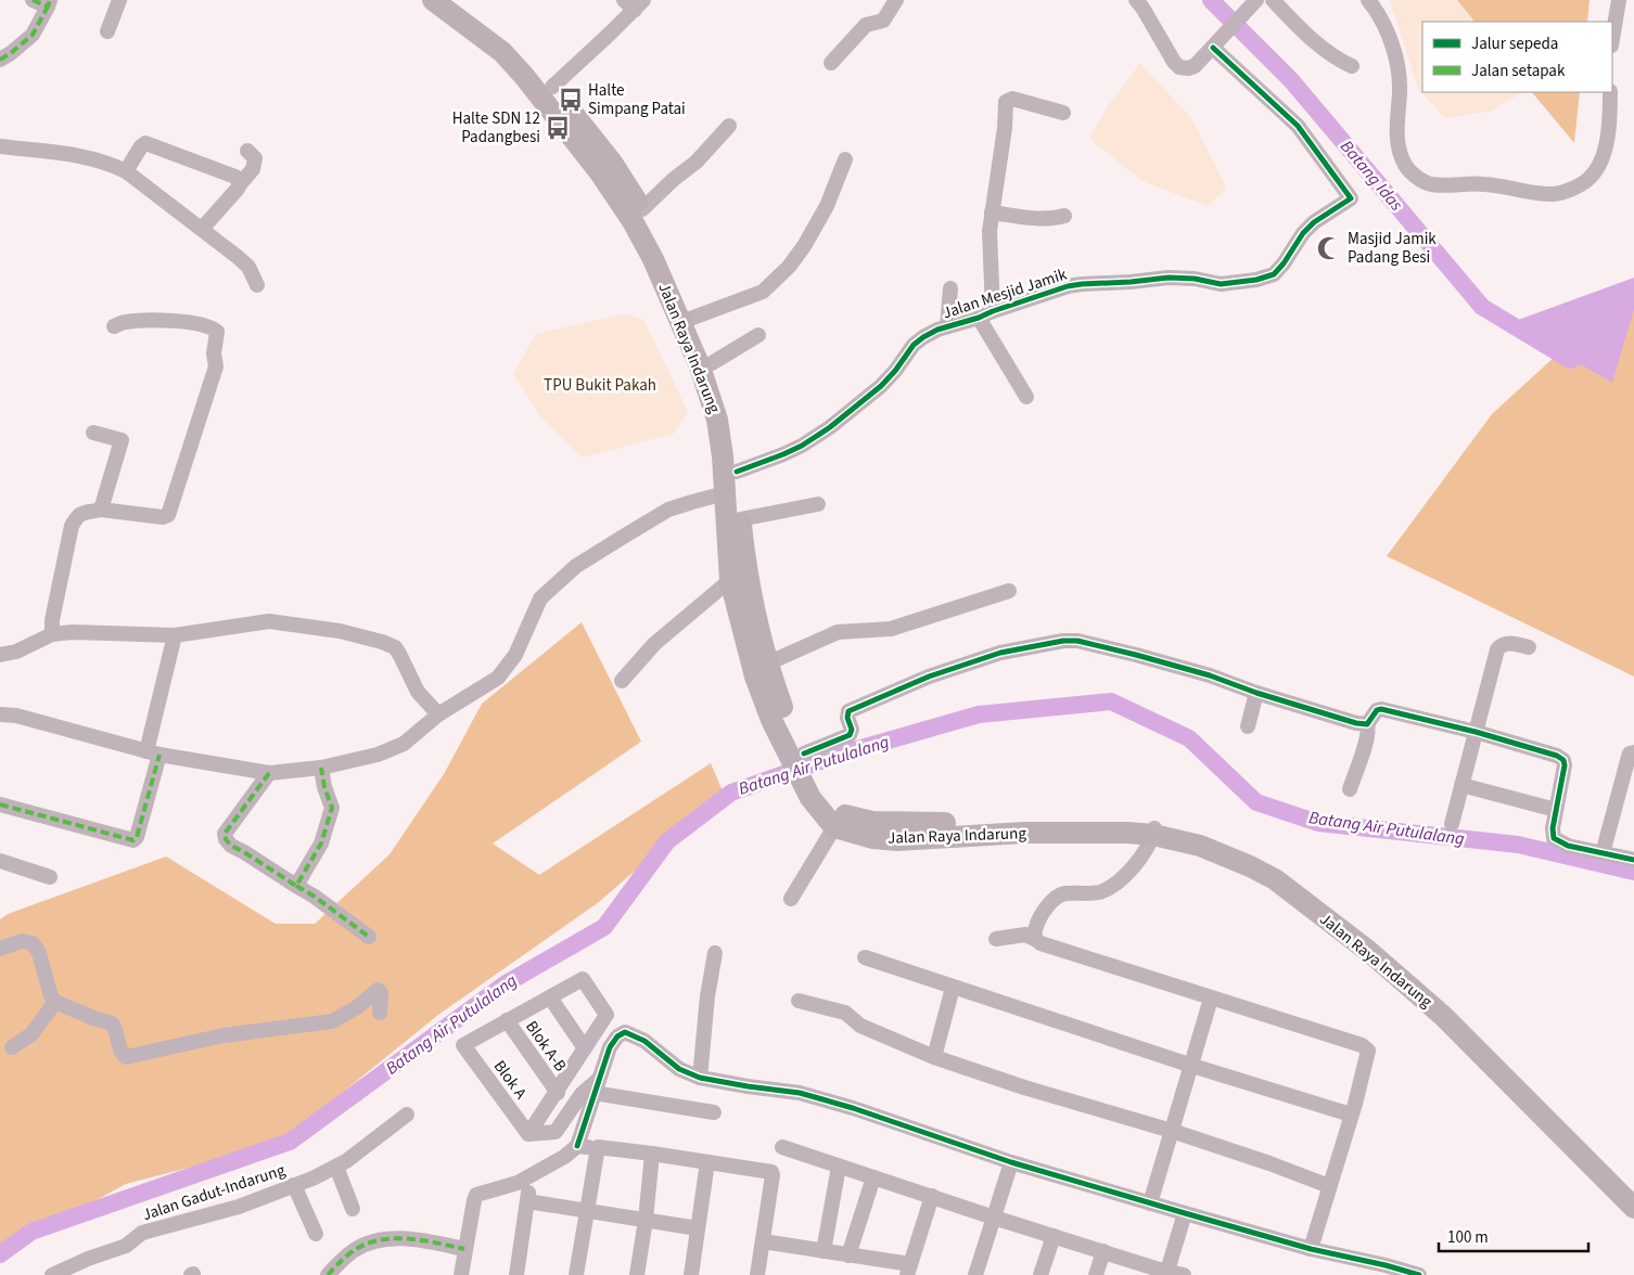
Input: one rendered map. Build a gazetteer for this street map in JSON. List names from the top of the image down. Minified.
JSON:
{"streets":{"highway":["Jalan Raya Indarung"],"street":["Jalan Mesjid Jamik","Blok A-B","Blok A","Jalan Gadut-Indarung"]},"crossings":[["Jalan Mesjid Jamik","Jalan Raya Indarung"],["Blok A-B","Blok A"]],"water":["Batang Idas","Batang Air Putulalang"],"parks":["TPU Bukit Pakah"],"places":{"bus stop":["Halte Simpang Patai","Halte SDN 12 Padangbesi"],"mosque":["Masjid Jamik Padang Besi"]},"legend":["Jalur sepeda","Jalan setapak"],"scale_bar":"100 m"}
